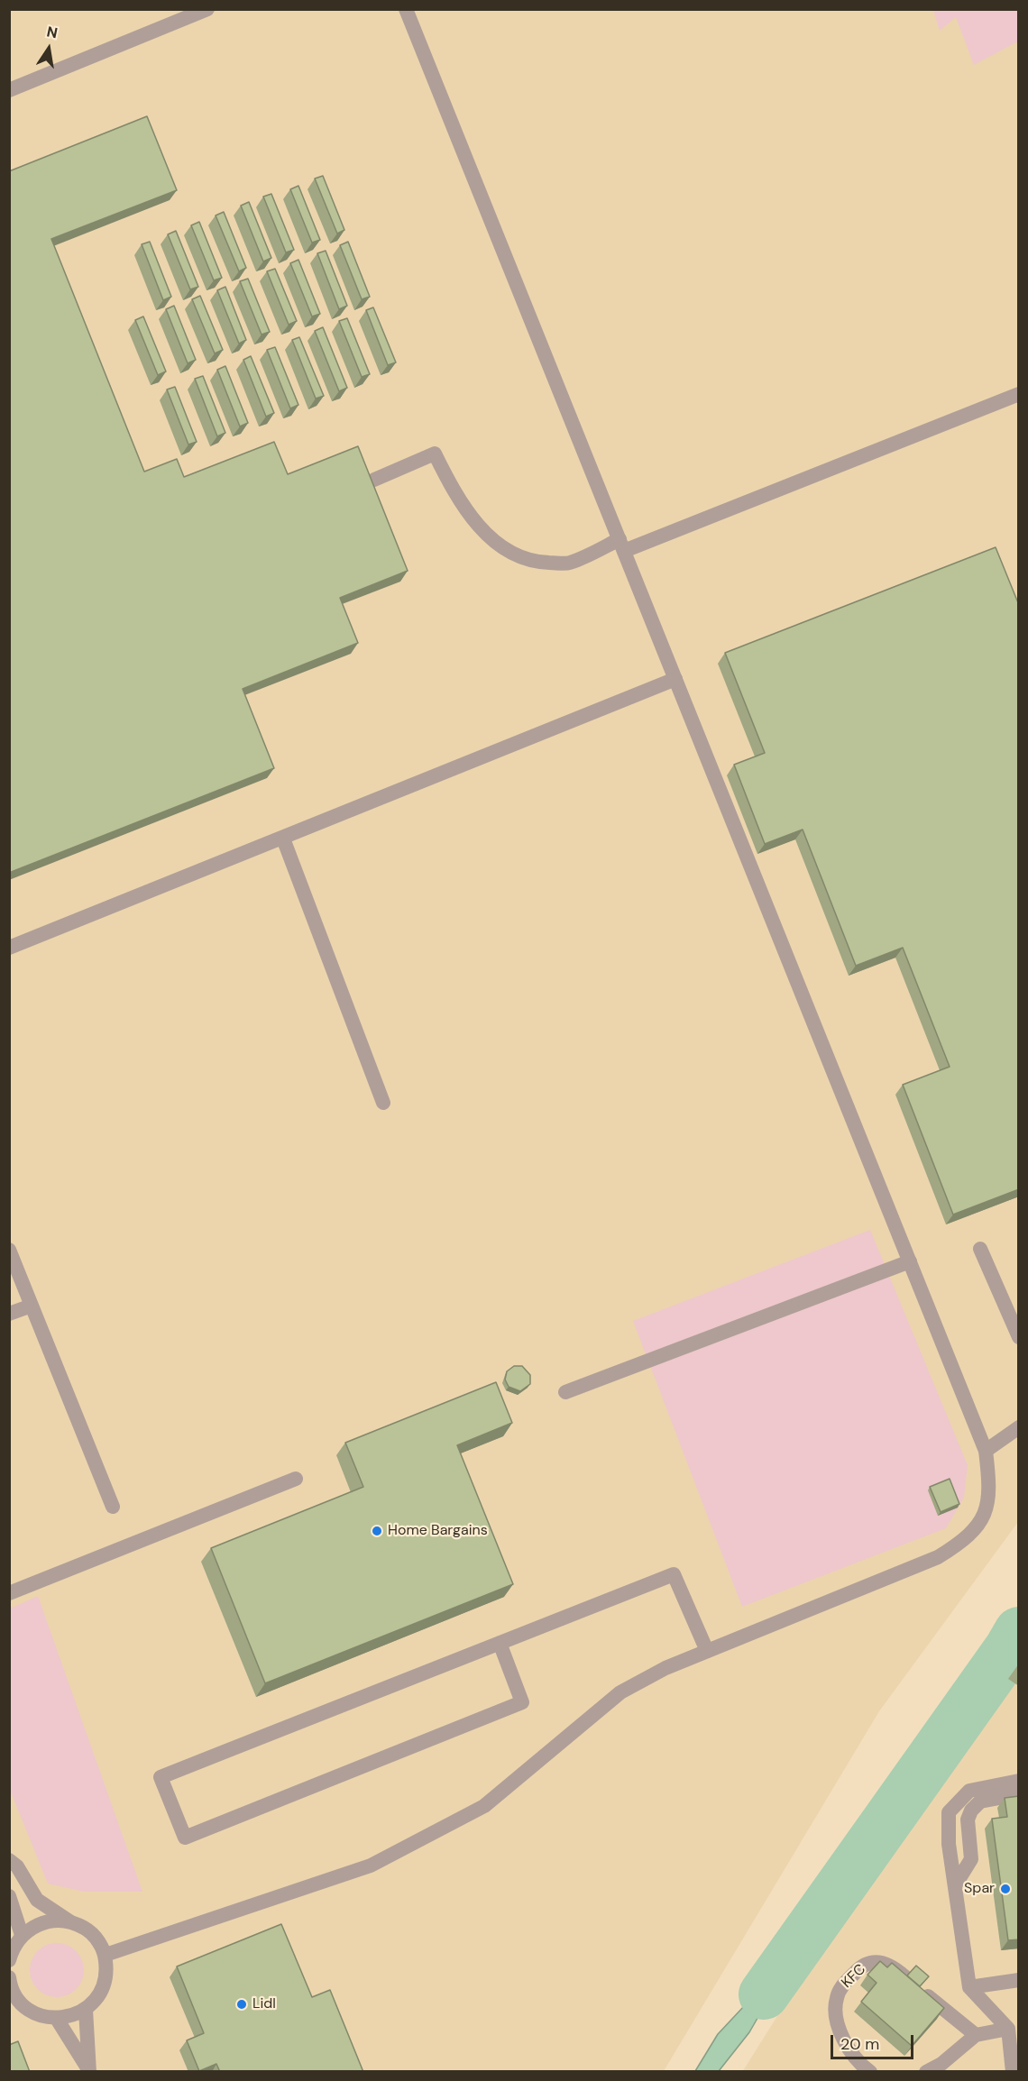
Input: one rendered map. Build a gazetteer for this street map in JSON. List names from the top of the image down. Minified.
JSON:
{"streets":{"street":["KFC"]},"places":["Home Bargains","Spar","Lidl"],"scale_bar":"20 m","north":"top"}
